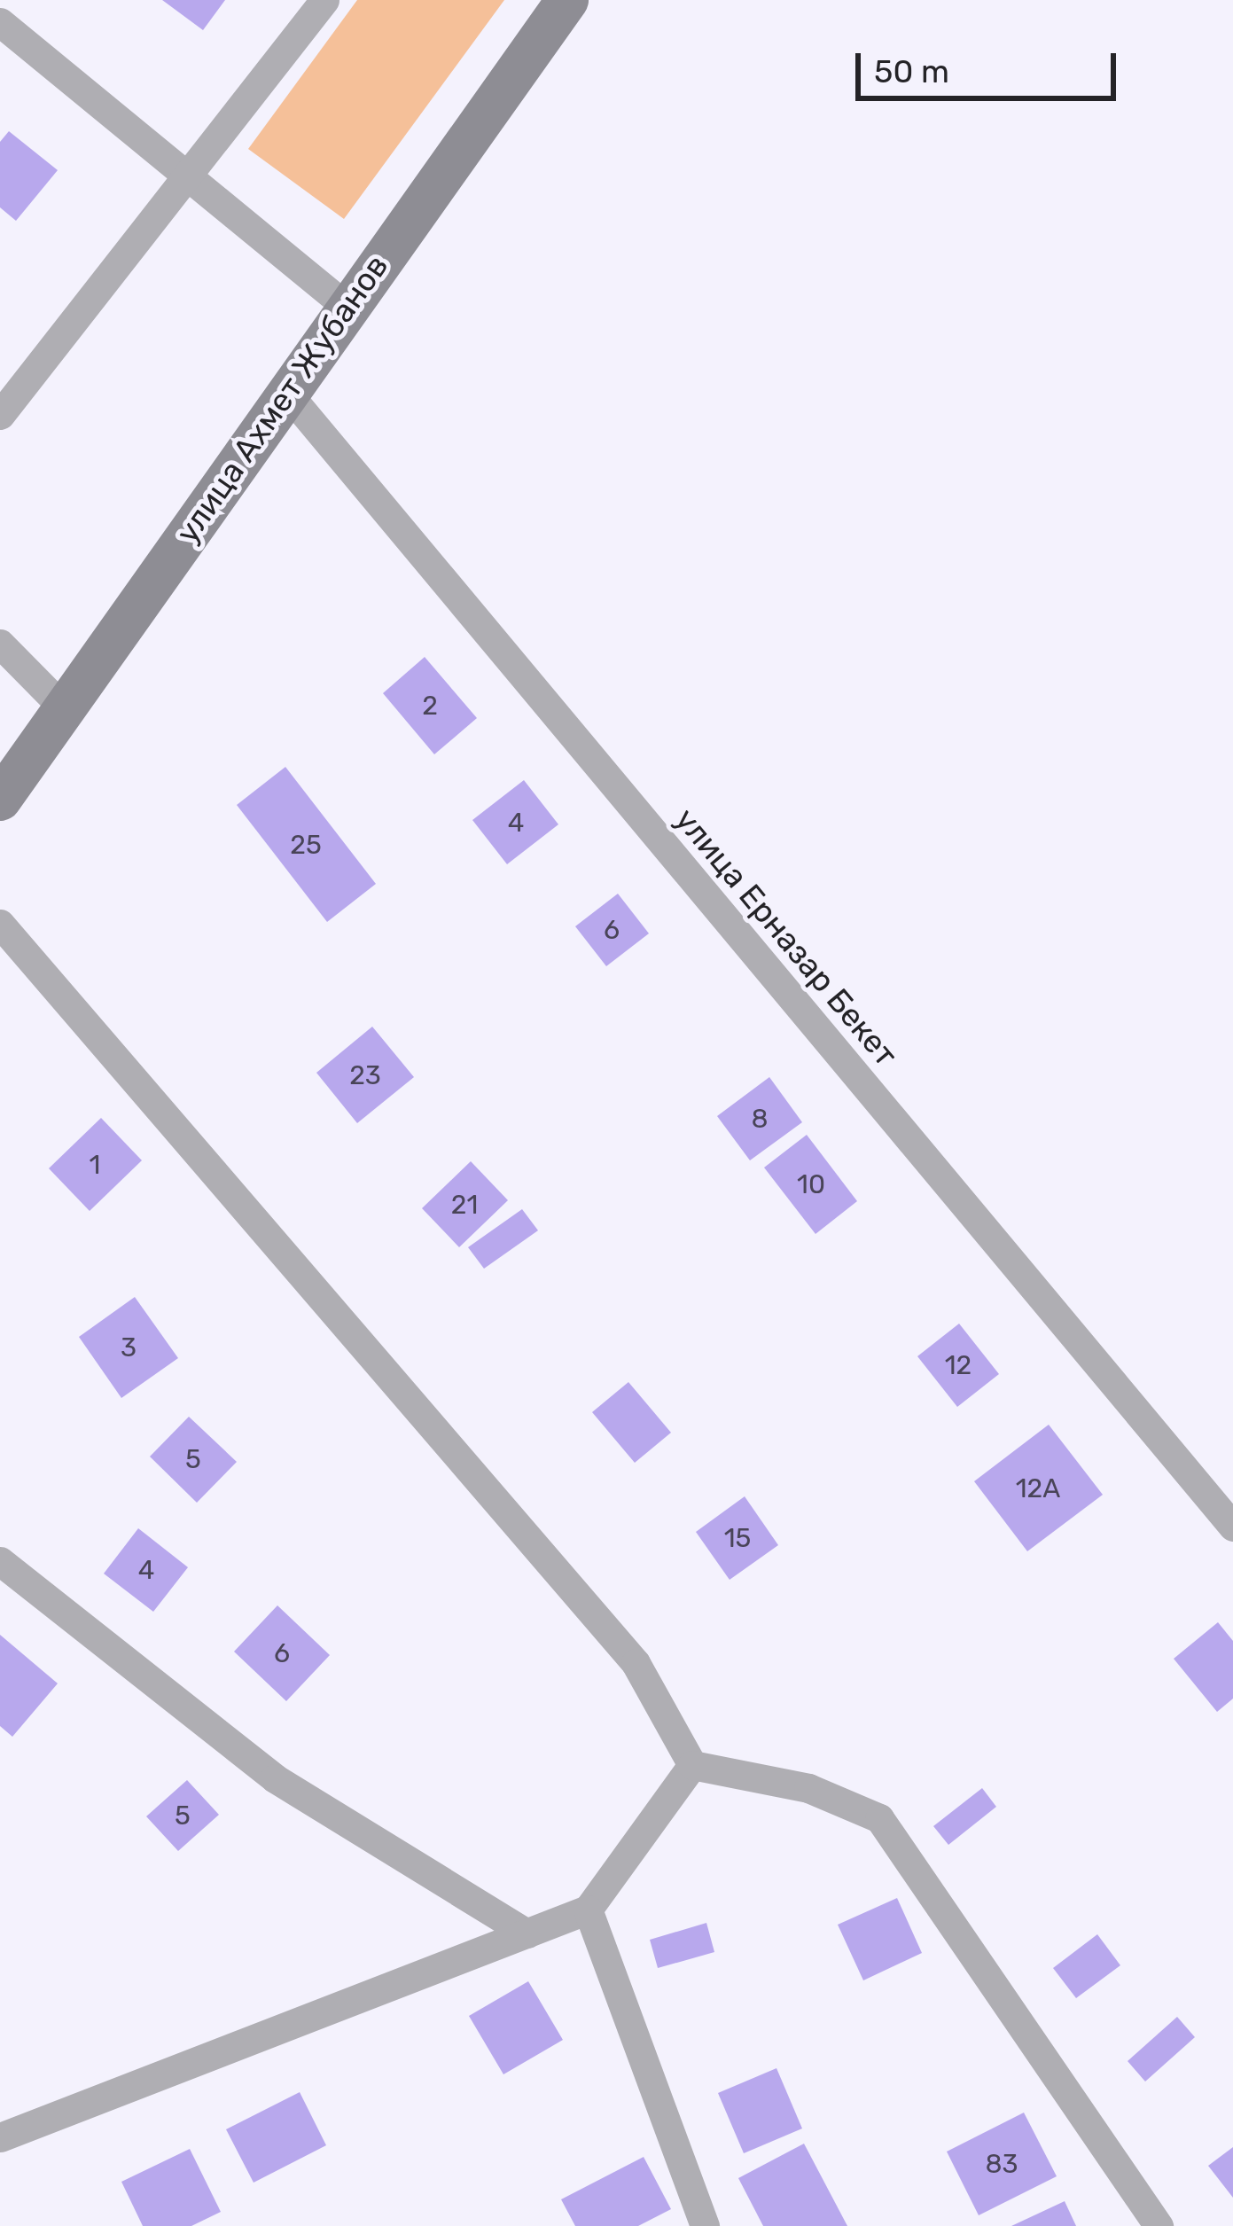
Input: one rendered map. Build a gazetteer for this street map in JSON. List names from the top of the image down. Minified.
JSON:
{"streets":{"main road":["улица Ахмет Жубанов"],"street":["улица Ерназар Бекет"]},"crossings":[["улица Ахмет Жубанов","улица Ерназар Бекет"]],"house_numbers":["2","4","25","6","23","8","1","10","21","3","12","5","12А","15","4","6","5","83"],"scale_bar":"50 m"}
